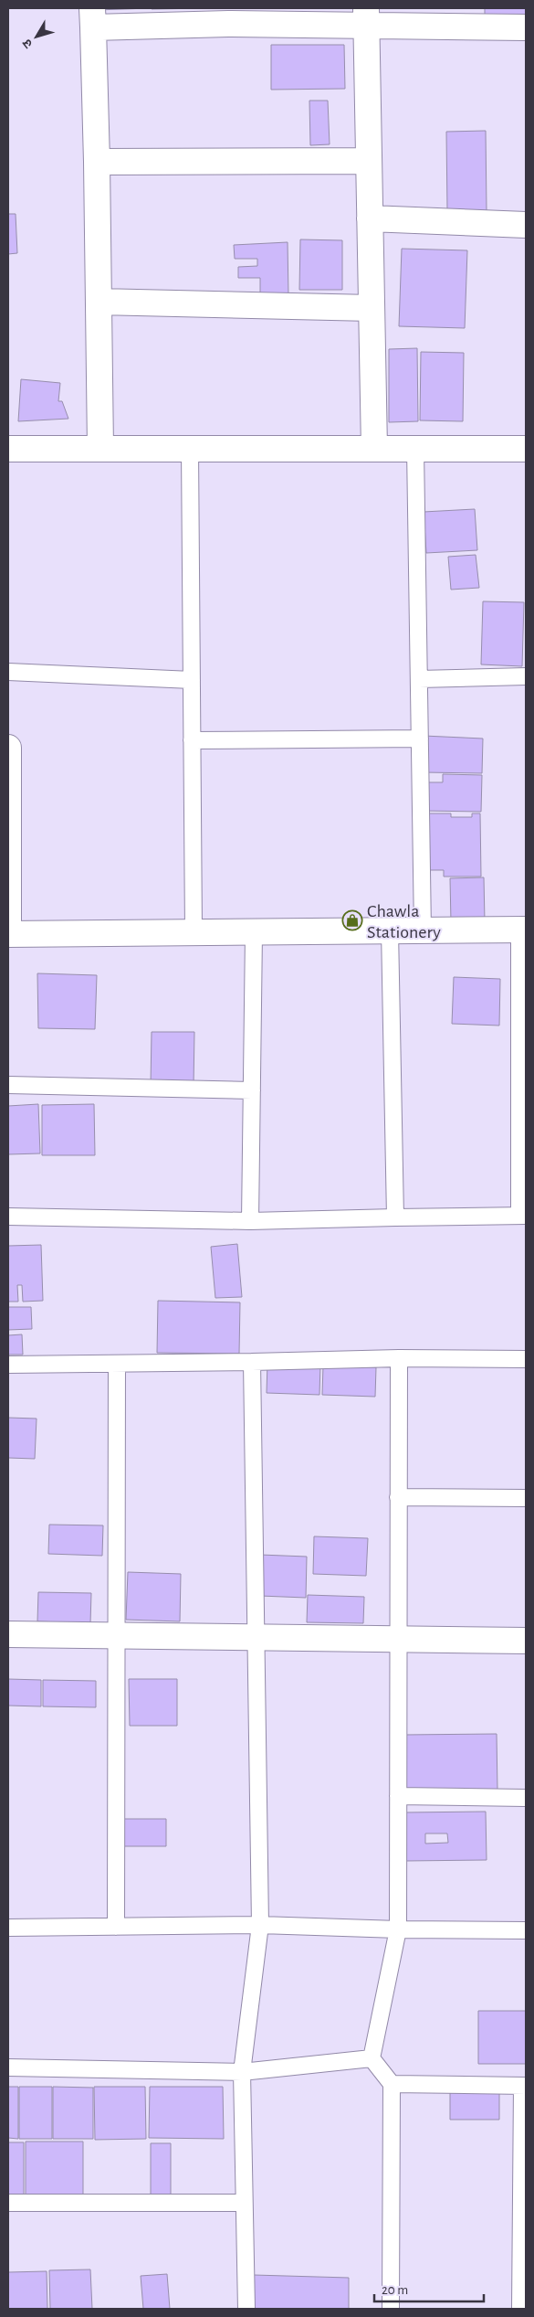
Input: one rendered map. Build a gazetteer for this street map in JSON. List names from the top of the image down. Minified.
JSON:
{"places":{"shop":["Chawla Stationery"]},"scale_bar":"20 m","north":"bottom left"}
